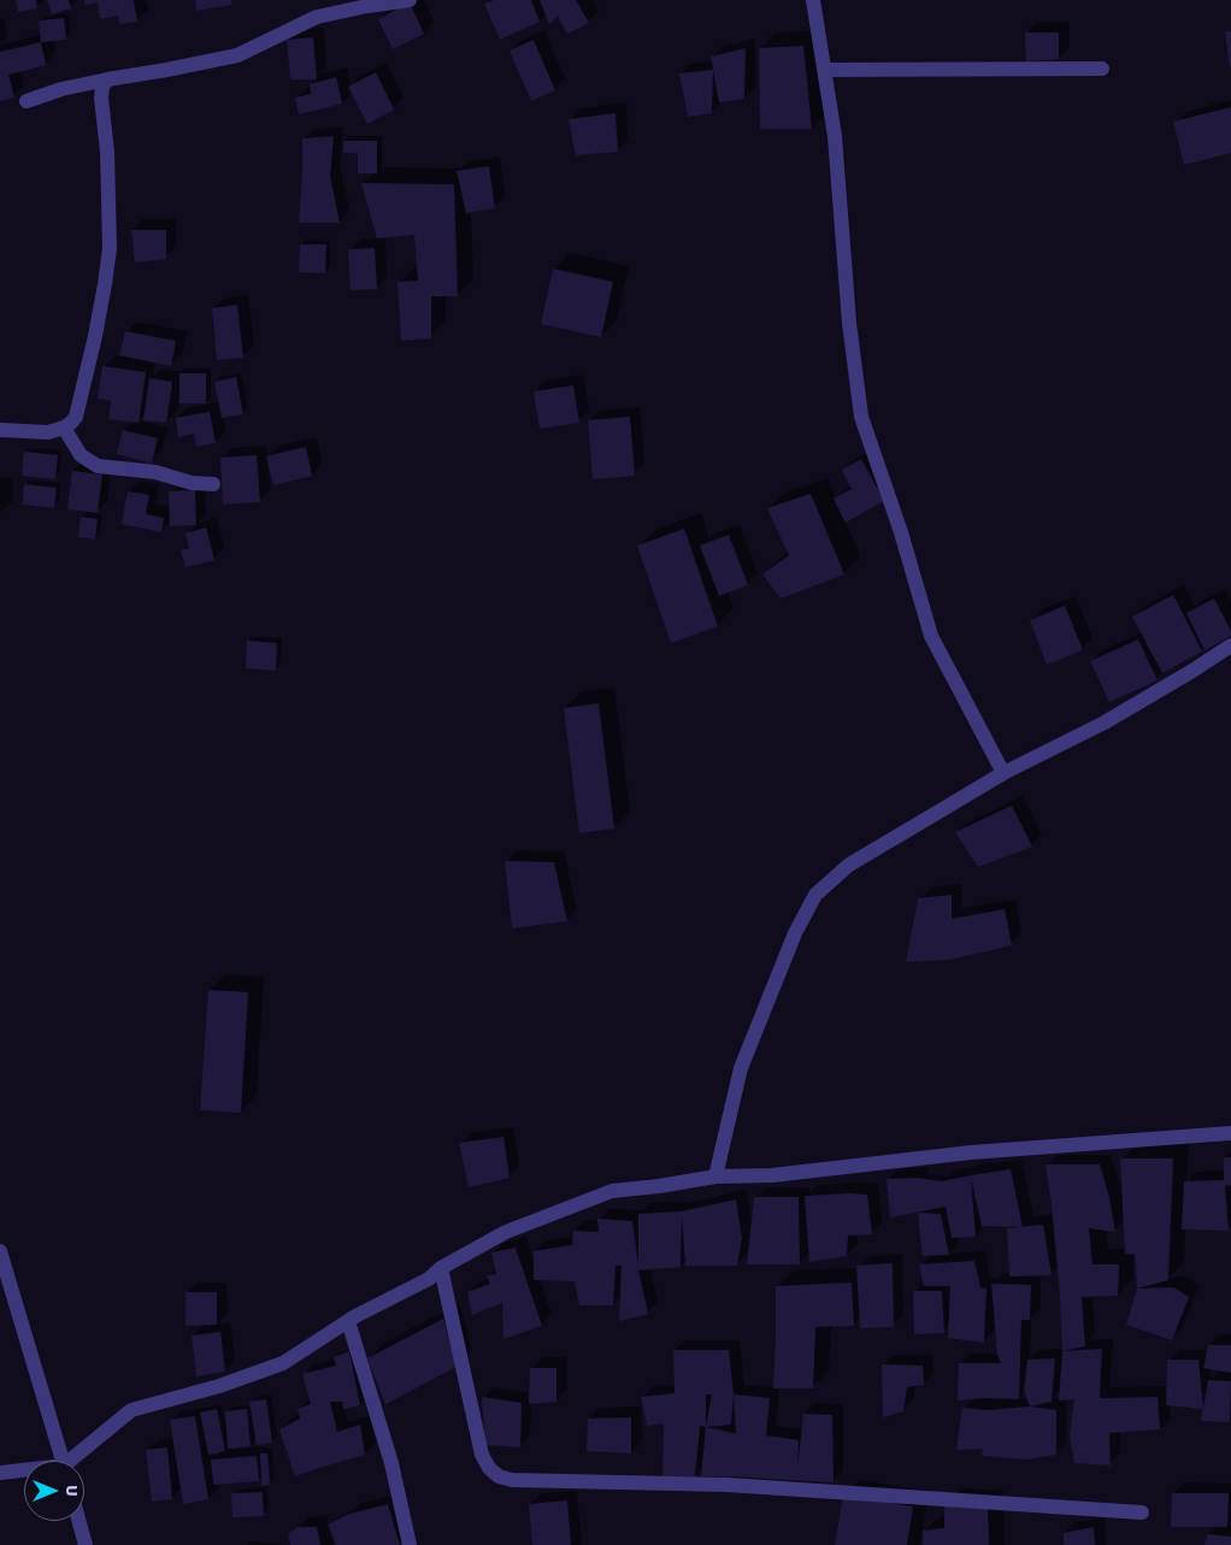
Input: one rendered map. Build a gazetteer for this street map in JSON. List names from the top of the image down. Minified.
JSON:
{"north":"right"}
